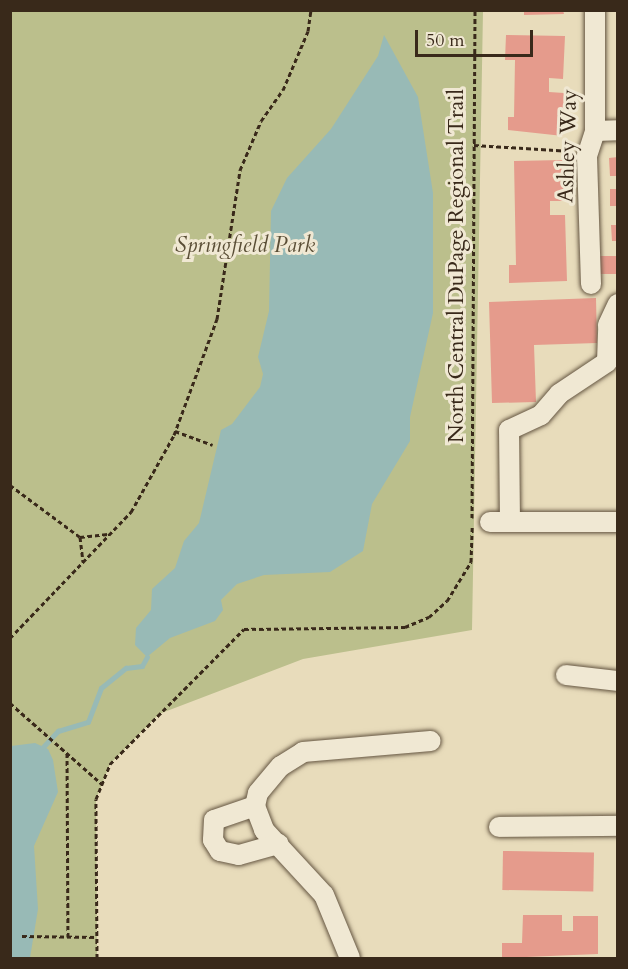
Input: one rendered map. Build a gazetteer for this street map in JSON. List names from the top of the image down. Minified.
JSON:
{"streets":{"street":["Ashley Way"],"path":["North Central DuPage Regional Trail"]},"parks":["Springfield Park"],"scale_bar":"50 m"}
